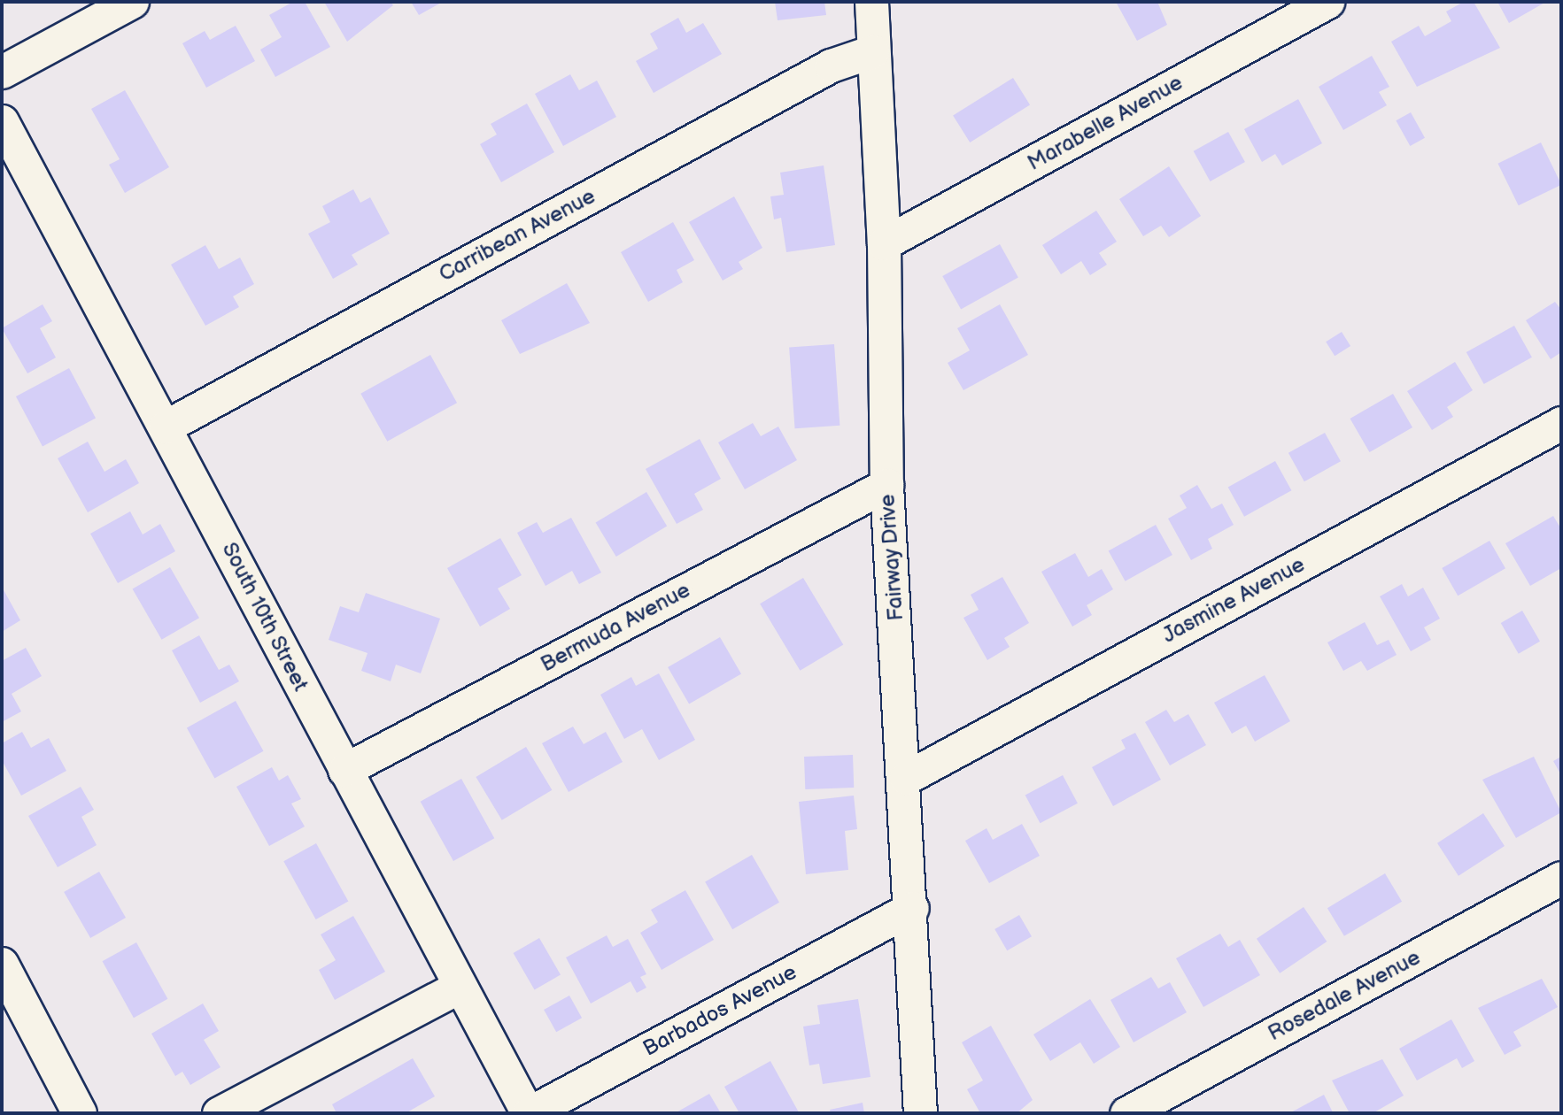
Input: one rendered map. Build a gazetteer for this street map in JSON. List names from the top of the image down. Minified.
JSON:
{"streets":{"street":["Marabelle Avenue","Carribean Avenue","Fairway Drive","Jasmine Avenue","South 10th Street","Bermuda Avenue","Rosedale Avenue","Barbados Avenue"]},"crossings":[["Marabelle Avenue","Fairway Drive"],["Carribean Avenue","Fairway Drive"],["Carribean Avenue","South 10th Street"],["Fairway Drive","Jasmine Avenue"],["Fairway Drive","Bermuda Avenue"],["Fairway Drive","Barbados Avenue"],["South 10th Street","Bermuda Avenue"],["South 10th Street","Barbados Avenue"]]}
